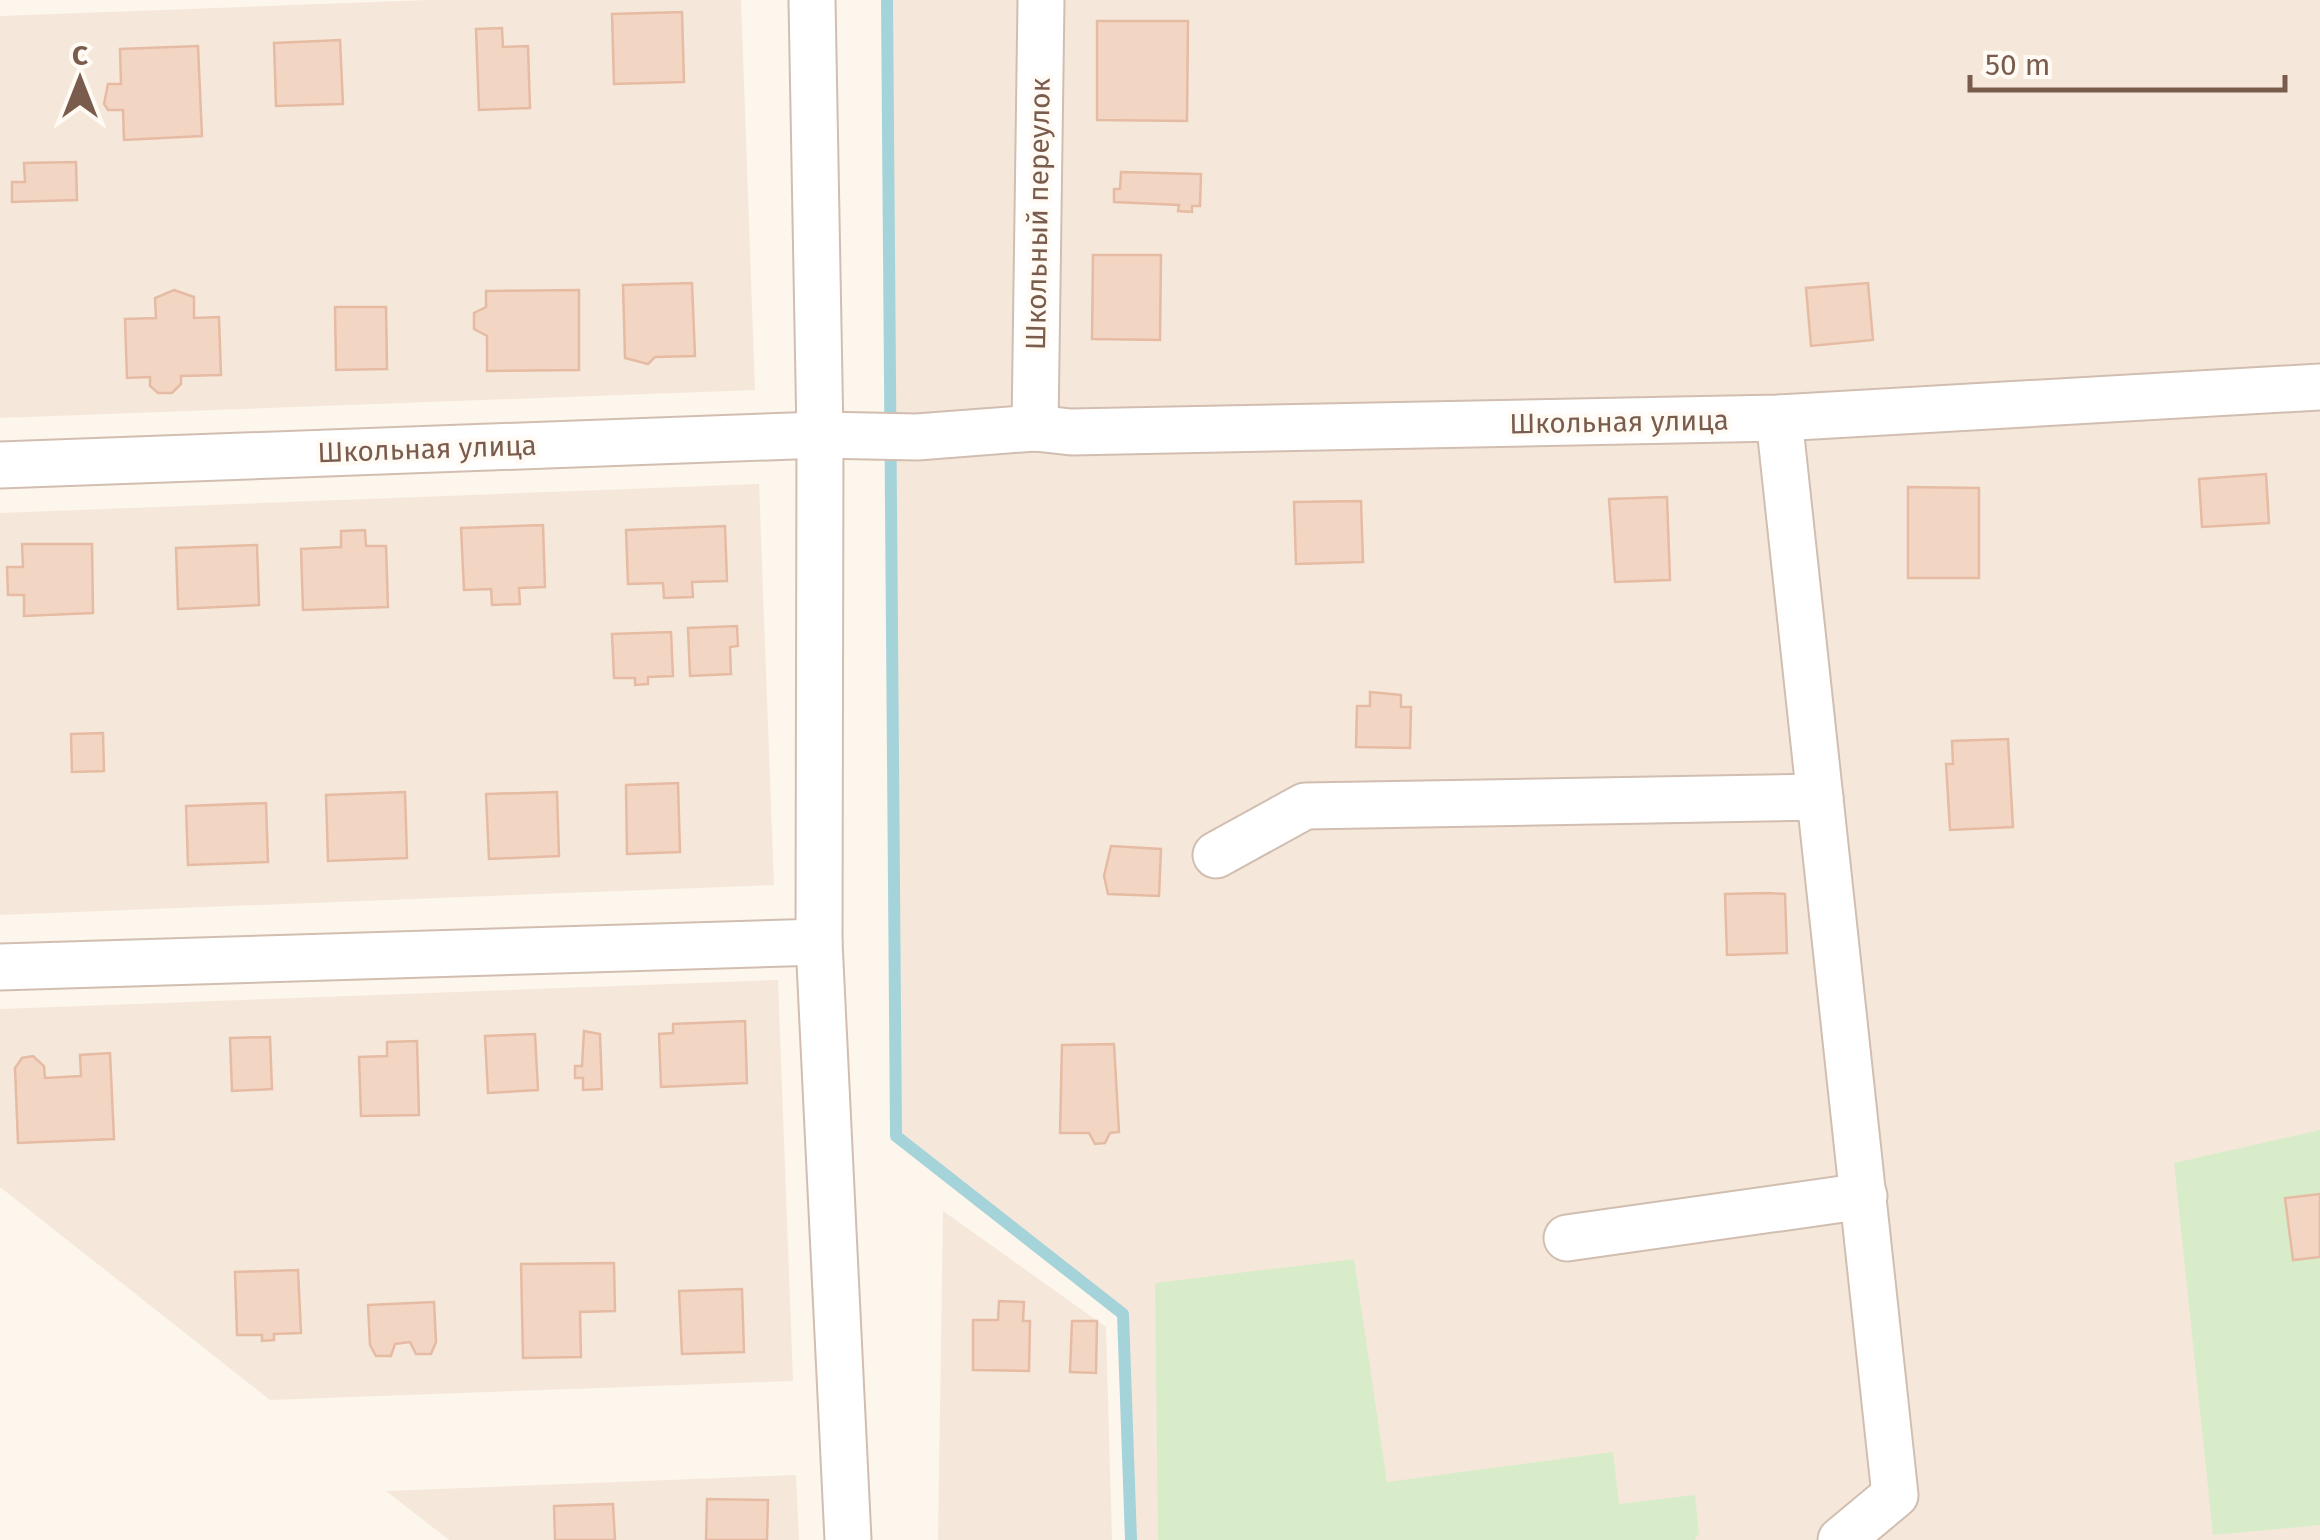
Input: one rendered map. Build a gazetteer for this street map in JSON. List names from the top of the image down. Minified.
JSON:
{"streets":{"street":["Школьный переулок","Школьная улица"]},"crossings":[["Школьный переулок","Школьная улица"]],"scale_bar":"50 m","north":"top"}
